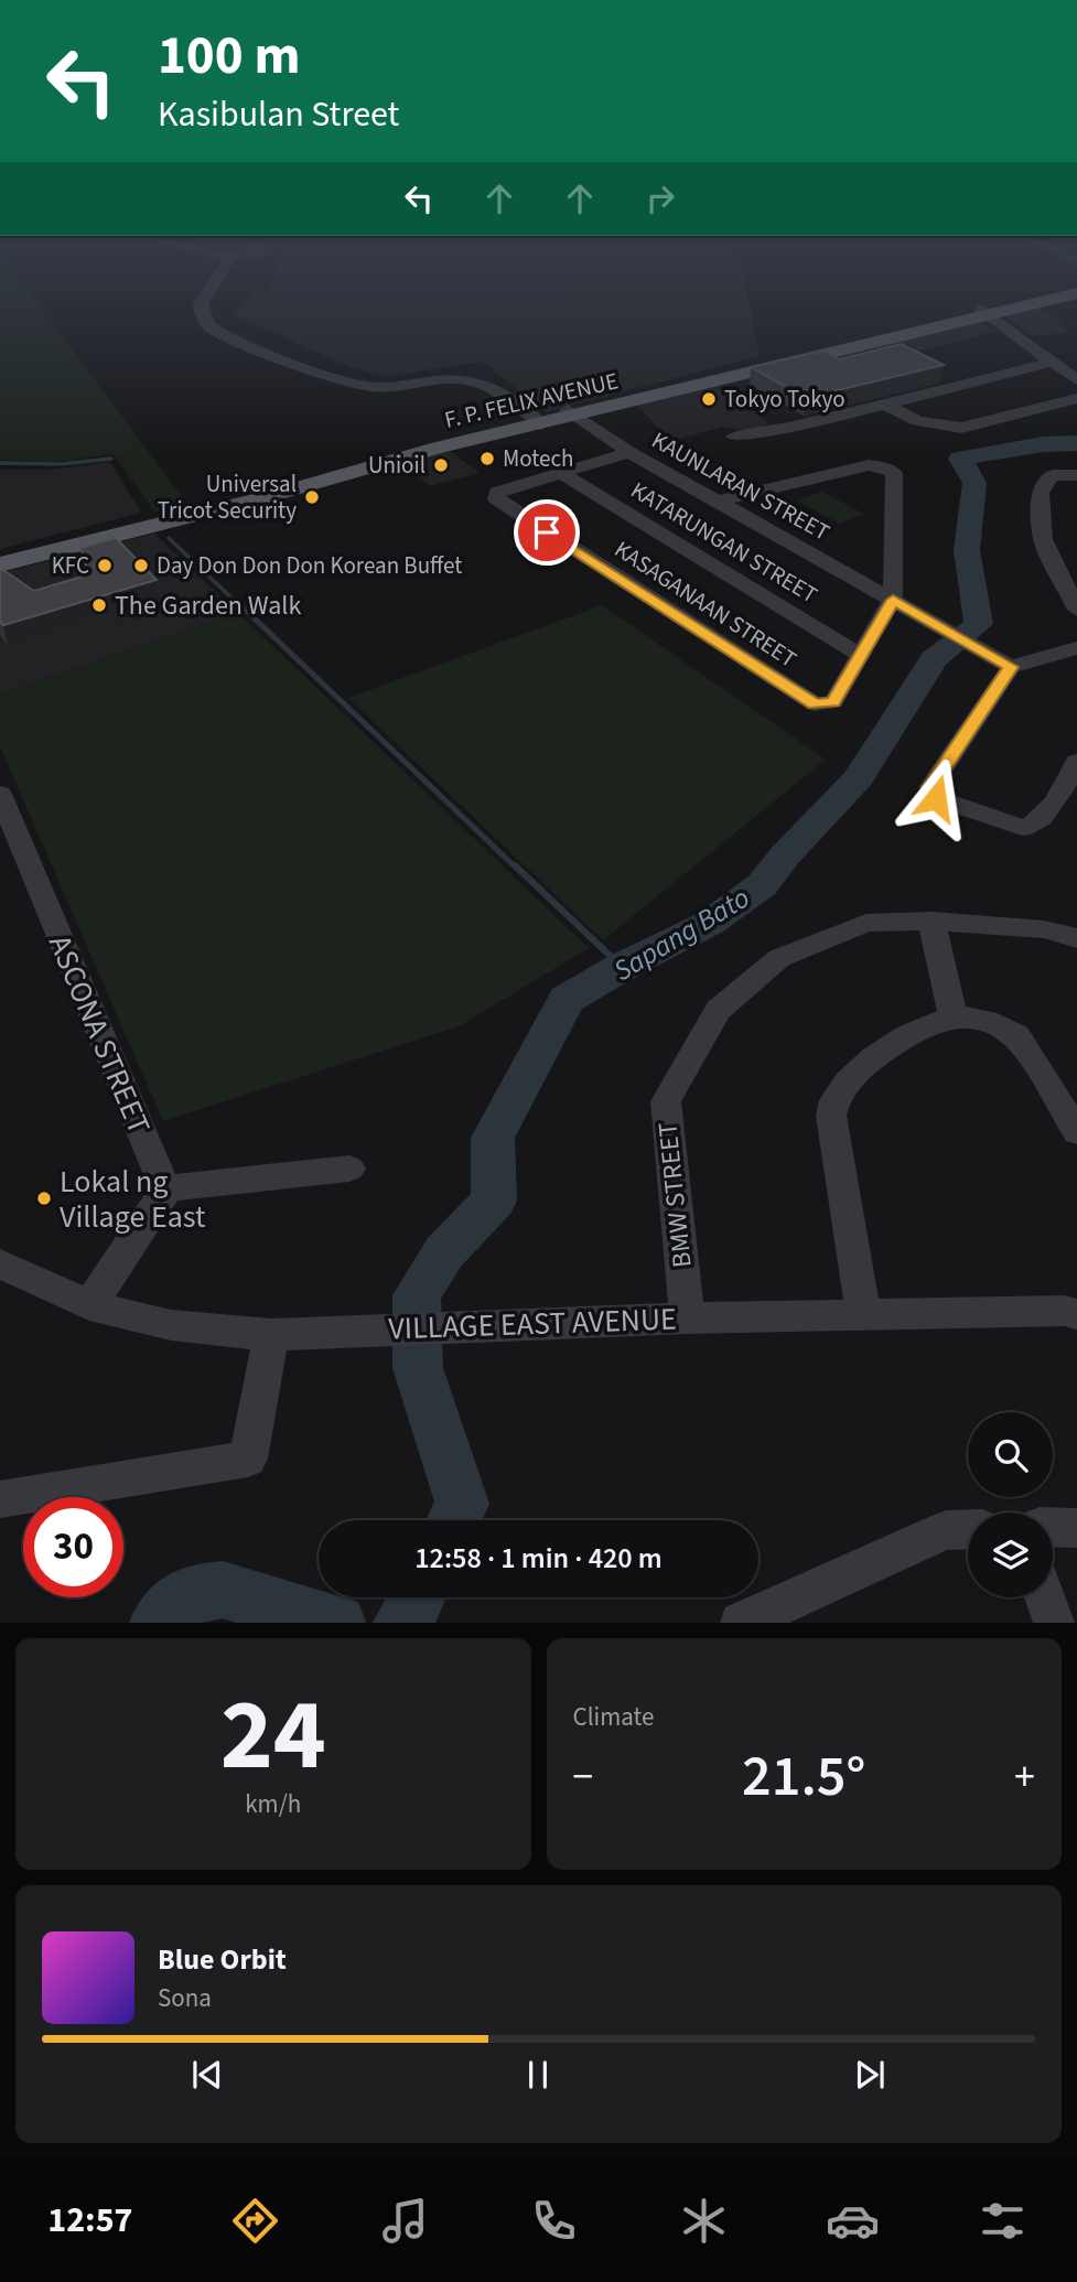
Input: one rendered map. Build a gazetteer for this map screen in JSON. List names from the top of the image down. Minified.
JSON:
{"streets":{"main road":["F. P. FELIX AVENUE"],"street":["KAUNLARAN STREET","KATARUNGAN STREET","KASAGANAAN STREET","ASCONA STREET","BMW STREET","VILLAGE EAST AVENUE"]},"crossings":[["F. P. FELIX AVENUE","KAUNLARAN STREET"],["KAUNLARAN STREET","KASAGANAAN STREET"],["KATARUNGAN STREET","KASAGANAAN STREET"],["BMW STREET","VILLAGE EAST AVENUE"]],"water":["Sapang Bato"],"places":["Tokyo Tokyo","Motech","Unioil","Universal Tricot Security","KFC","Day Don Don Don Korean Buffet","The Garden Walk","Lokal ng Village East"],"page":{"turn":["100 m","Kasibulan Street"],"limit":"30","trip":"12:58 · 1 min · 420 m","tile":[["24","km/h"],"Climate"],"heat":["−","21.5°","+"],"song":["Blue Orbit","Sona"],"tabs":"12:57"}}
